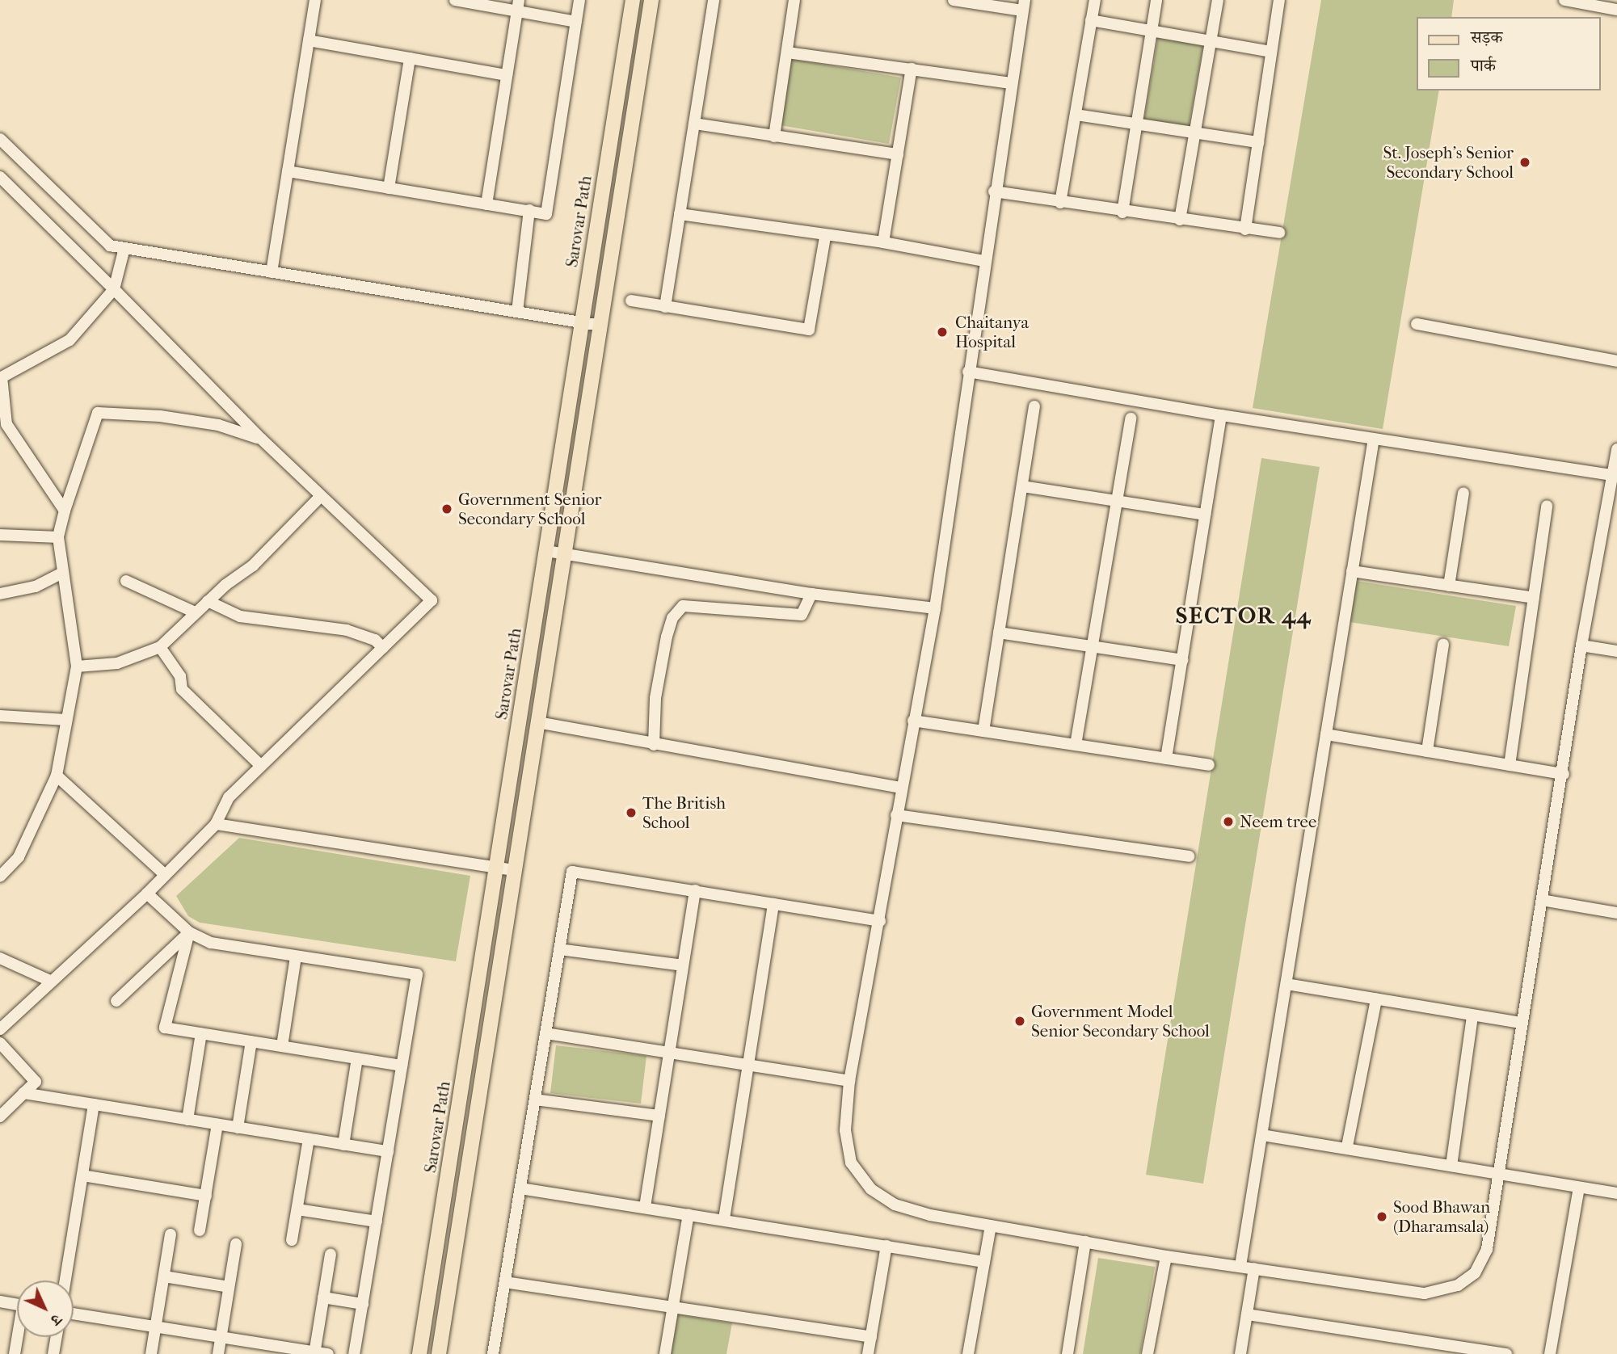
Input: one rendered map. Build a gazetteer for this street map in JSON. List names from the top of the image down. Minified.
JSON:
{"streets":{"main road":["Sarovar Path"]},"districts":["SECTOR 44"],"places":["St. Joseph’s Senior Secondary School","Chaitanya Hospital","Government Senior Secondary School","The British School","Neem tree","Government Model Senior Secondary School","Sood Bhawan (Dharamsala)"],"legend":["सड़क","पार्क"],"north":"bottom right"}
